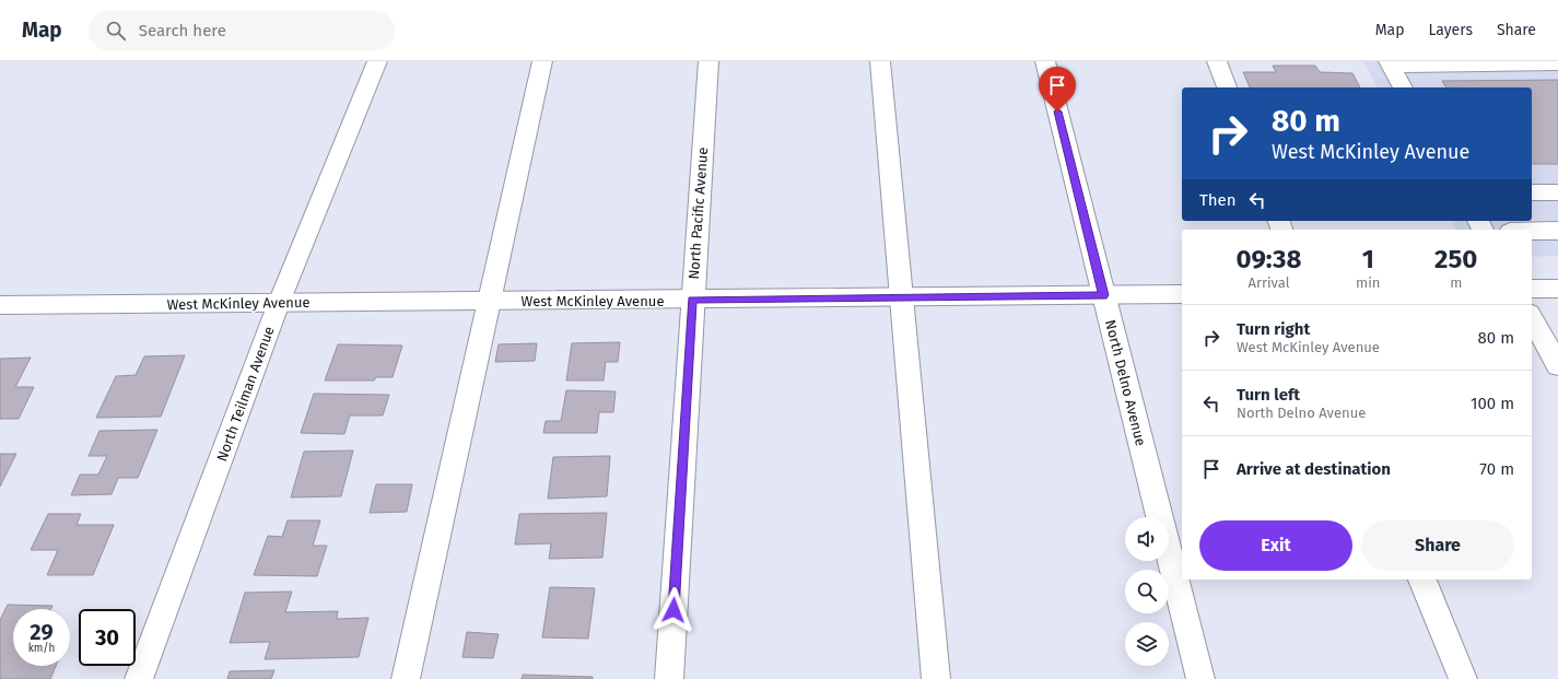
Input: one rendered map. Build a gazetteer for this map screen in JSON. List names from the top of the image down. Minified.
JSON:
{"streets":{"street":["North Pacific Avenue","West McKinley Avenue","North Delno Avenue","North Teilman Avenue"]},"crossings":[["North Pacific Avenue","West McKinley Avenue"],["West McKinley Avenue","North Delno Avenue"],["West McKinley Avenue","North Teilman Avenue"]],"page":{"header":"Map","search":"Search here","nav":["Map","Layers","Share"],"turn":["80 m","West McKinley Avenue"],"then":"Then","eta":["09:38","Arrival","1","min","250","m"],"list":[{"name":"Turn right","note":"West McKinley Avenue","value":"80 m"},{"name":"Turn left","note":"North Delno Avenue","value":"100 m"},{"name":"Arrive at destination","value":"70 m"}],"buttons":["Exit","Share"],"speed":"29 km/h","limit":"30"}}
